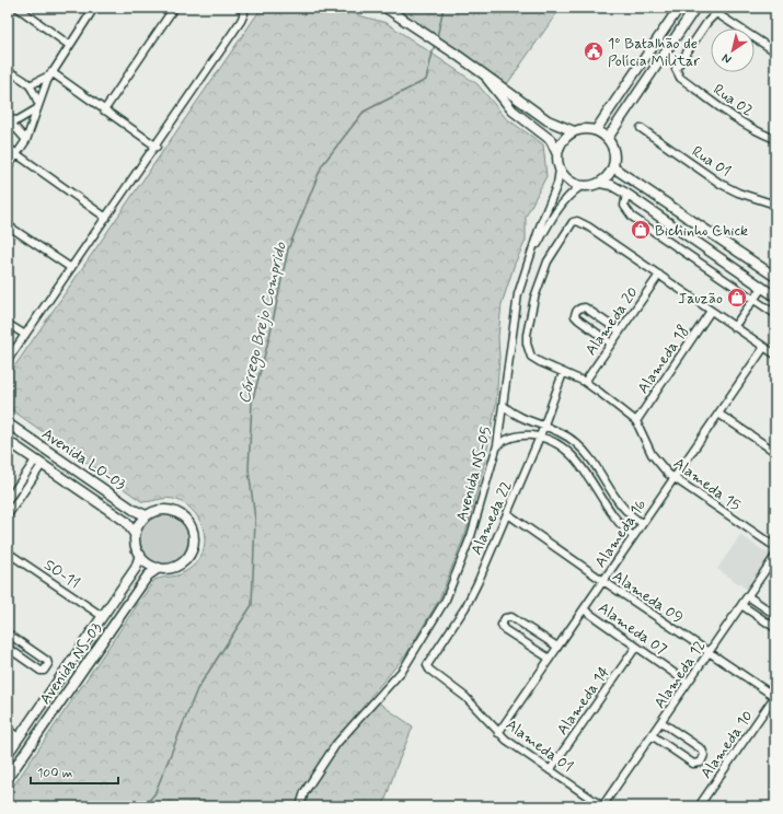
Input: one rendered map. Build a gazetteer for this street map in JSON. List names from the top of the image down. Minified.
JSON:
{"streets":{"street":["Rua 02","Rua 01","Alameda 20","Alameda 18","Avenida LO-03","Avenida NS-05","Alameda 15","Alameda 22","Alameda 16","SO-11","Alameda 09","Alameda 07","Avenida NS-03","Alameda 12","Alameda 14","Alameda 10","Alameda 01"]},"crossings":[["Alameda 20","Alameda 15"],["Alameda 18","Alameda 15"],["Avenida LO-03","Avenida NS-03"],["Alameda 15","Alameda 22"],["Alameda 15","Alameda 16"],["Alameda 22","Alameda 09"],["Alameda 22","Alameda 01"],["Alameda 16","Alameda 09"],["Alameda 16","Alameda 07"],["Alameda 16","Alameda 01"],["SO-11","Avenida NS-03"],["Alameda 09","Alameda 12"],["Alameda 09","Alameda 10"],["Alameda 07","Alameda 12"],["Alameda 07","Alameda 14"],["Alameda 12","Alameda 01"],["Alameda 14","Alameda 01"]],"water":["Córrego Brejo Comprido"],"places":{"public building":["1º Batalhão de Polícia Militar"],"shop":["Bichinho Chick","Jauzão"]},"scale_bar":"100 m","north":"bottom left"}
